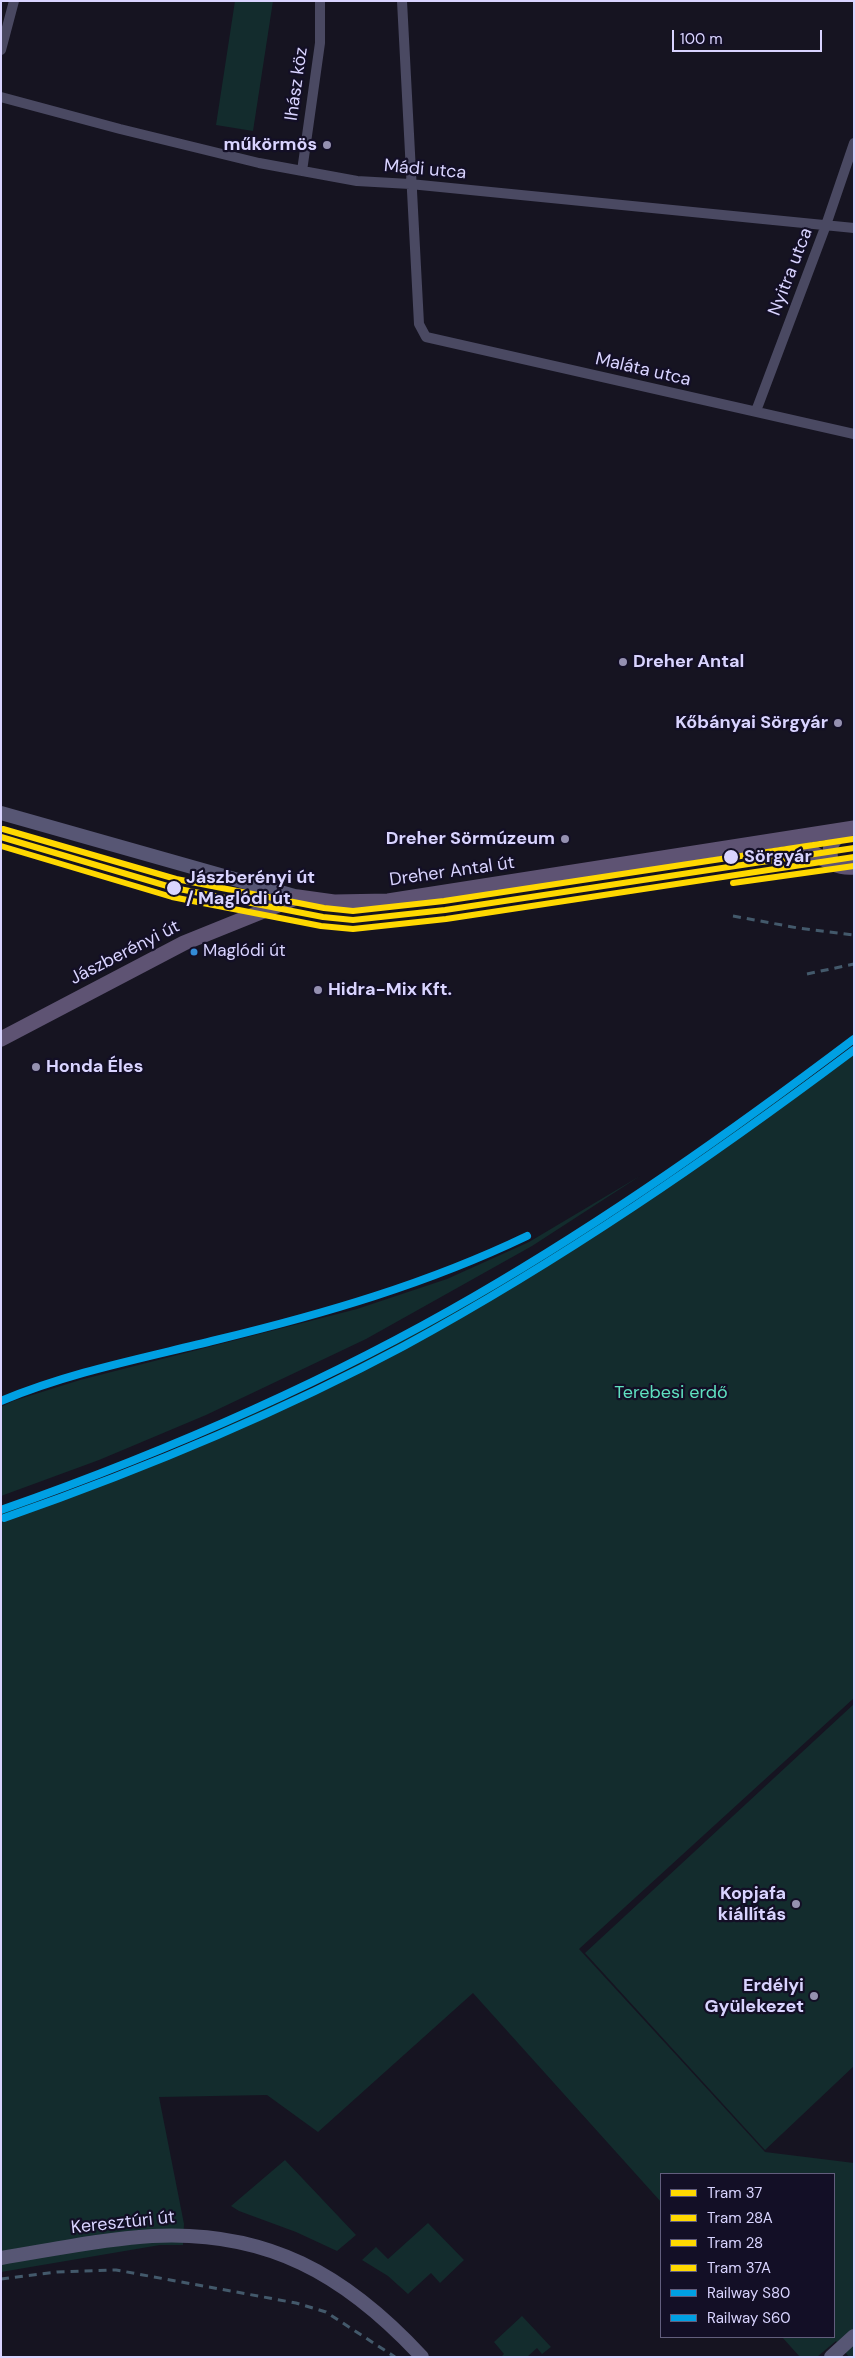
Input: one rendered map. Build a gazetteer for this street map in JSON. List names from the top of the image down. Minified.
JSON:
{"streets":{"main road":["Dreher Antal út","Jászberényi út","Keresztúri út"],"street":["Ihász köz","Mádi utca","Nyitra utca","Maláta utca"]},"crossings":[["Ihász köz","Mádi utca"],["Mádi utca","Nyitra utca"],["Mádi utca","Maláta utca"],["Nyitra utca","Maláta utca"],["Dreher Antal út","Jászberényi út"]],"parks":["Terebesi erdő"],"places":["műkörmös","Dreher Antal","Kőbányai Sörgyár","Dreher Sörmúzeum","Sörgyár","Jászberényi út / Maglódi út","Maglódi út","Hidra-Mix Kft.","Honda Éles","Kopjafa kiállítás","Erdélyi Gyülekezet"],"lines":["tram line 28","tram line 37","tram line 28A","tram line 37A","rail line S80","rail line S60"],"legend":["Tram 37","Tram 28A","Tram 28","Tram 37A","Railway S80","Railway S60"],"scale_bar":"100 m"}
